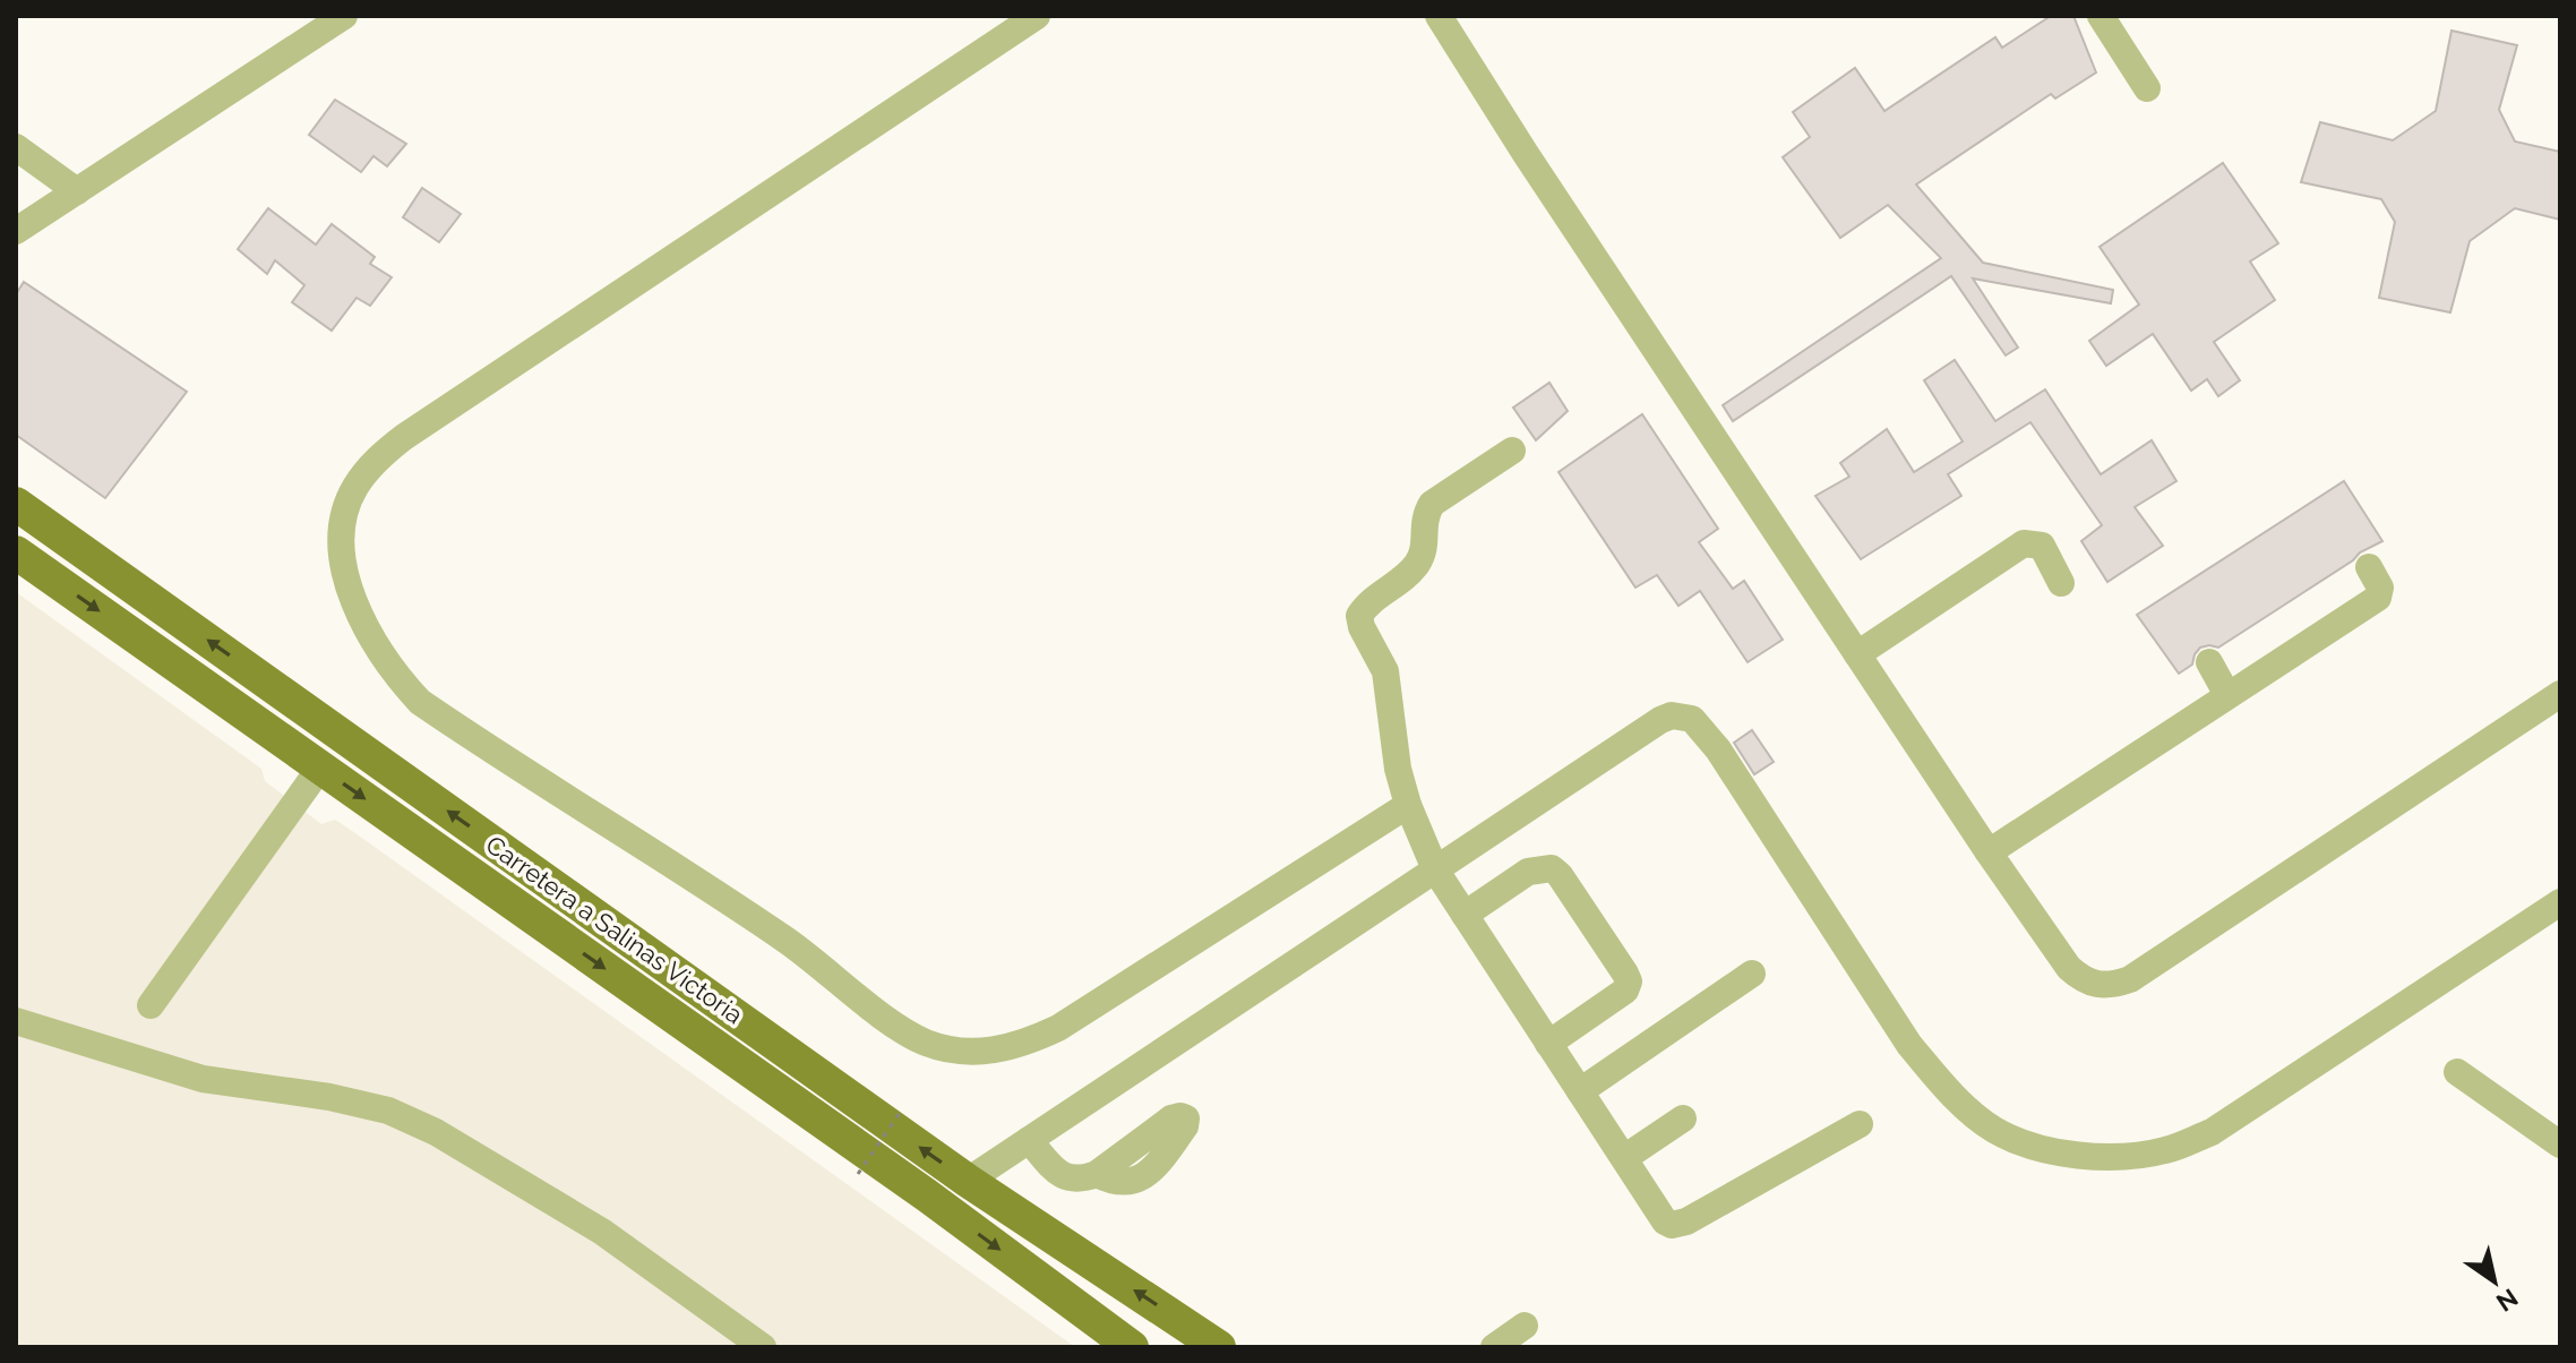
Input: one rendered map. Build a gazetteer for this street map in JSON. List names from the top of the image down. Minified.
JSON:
{"streets":{"main road":["Carretera a Salinas Victoria"]},"north":"bottom right"}
